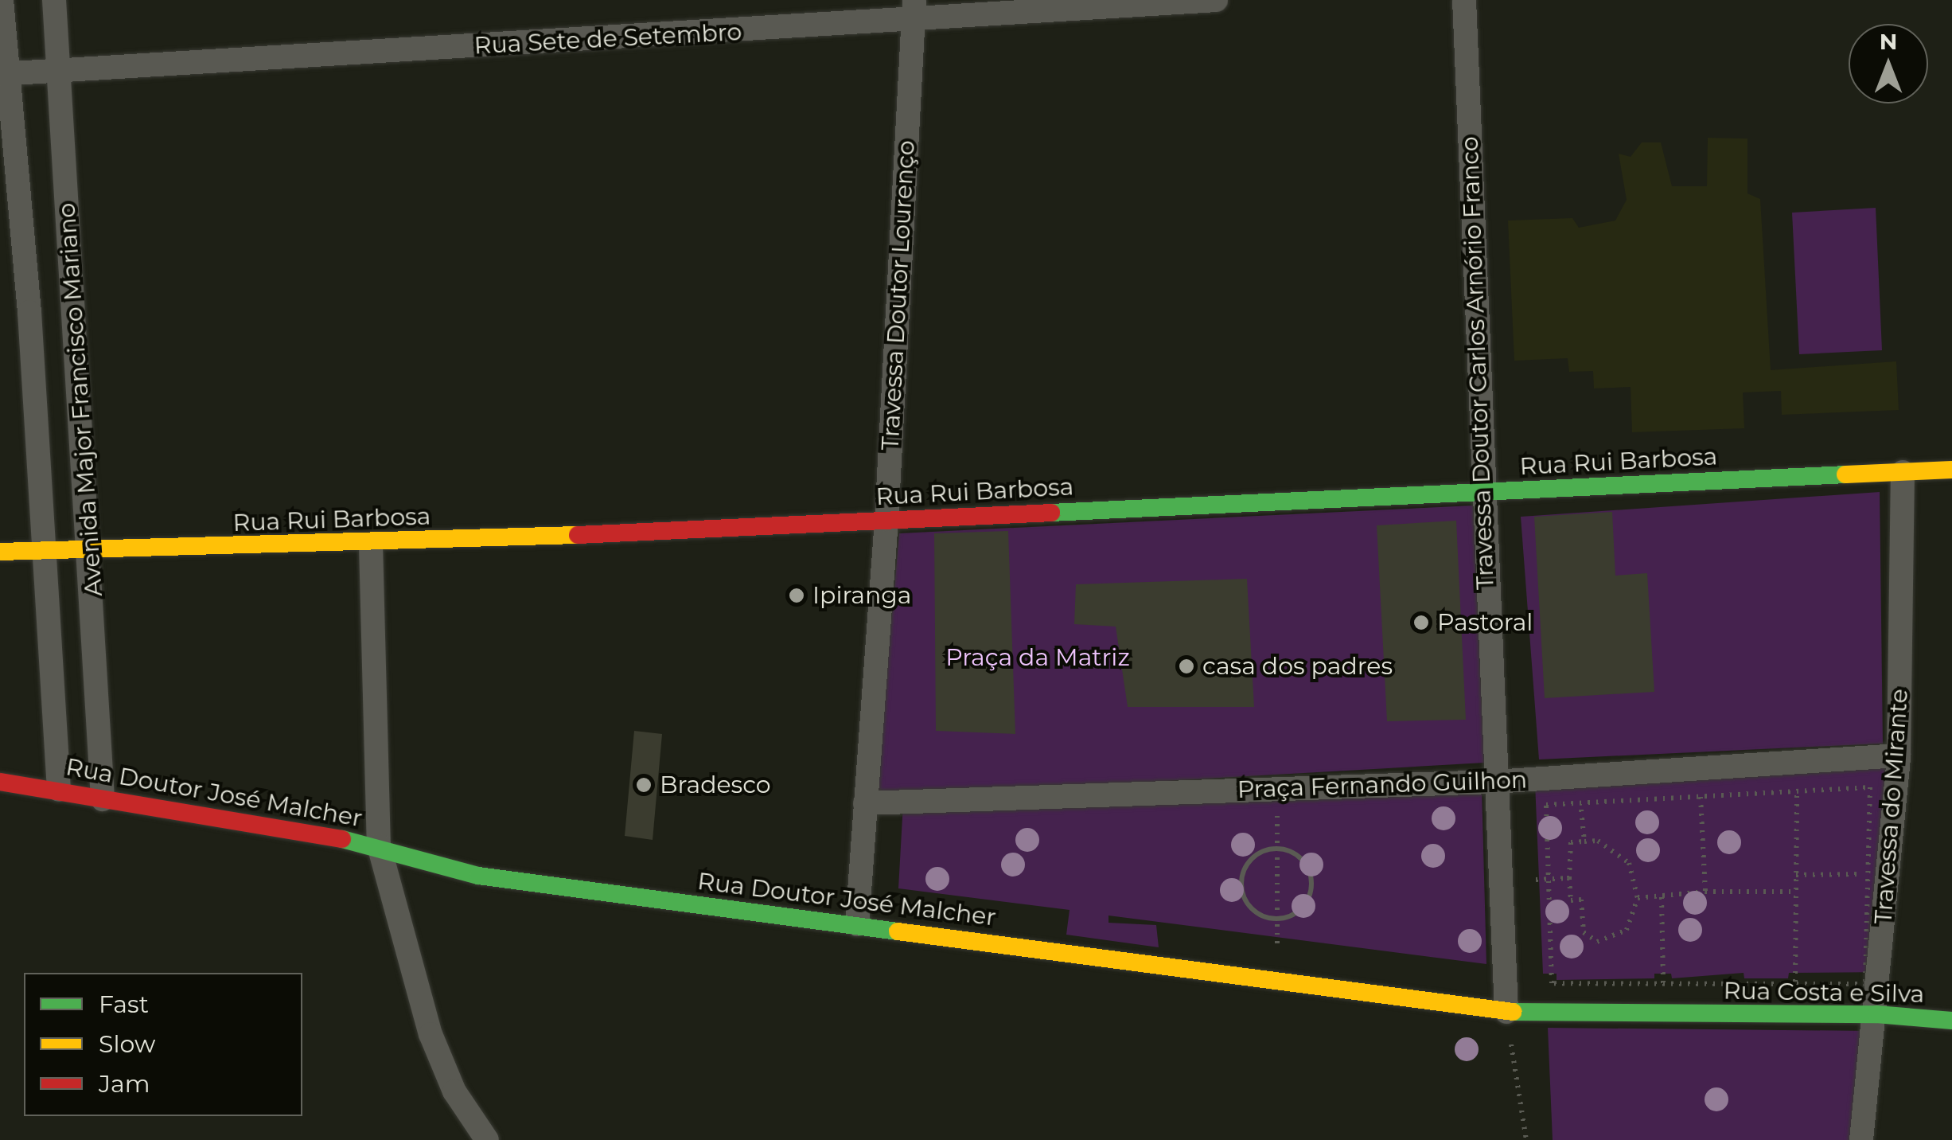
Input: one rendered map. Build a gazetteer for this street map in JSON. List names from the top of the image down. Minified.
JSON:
{"streets":{"street":["Rua Sete de Setembro","Travessa Doutor Lourenço","Travessa Doutor Carlos Arnório Franco","Avenida Major Francisco Mariano","Rua Rui Barbosa","Praça Fernando Guilhon","Rua Doutor José Malcher","Travessa do Mirante","Rua Costa e Silva"]},"crossings":[["Rua Sete de Setembro","Travessa Doutor Lourenço"],["Rua Sete de Setembro","Avenida Major Francisco Mariano"],["Travessa Doutor Lourenço","Rua Rui Barbosa"],["Travessa Doutor Lourenço","Praça Fernando Guilhon"],["Travessa Doutor Lourenço","Rua Doutor José Malcher"],["Travessa Doutor Carlos Arnório Franco","Rua Rui Barbosa"],["Travessa Doutor Carlos Arnório Franco","Praça Fernando Guilhon"],["Travessa Doutor Carlos Arnório Franco","Rua Doutor José Malcher"],["Avenida Major Francisco Mariano","Rua Rui Barbosa"],["Avenida Major Francisco Mariano","Rua Doutor José Malcher"],["Rua Rui Barbosa","Travessa do Mirante"],["Praça Fernando Guilhon","Travessa do Mirante"],["Rua Doutor José Malcher","Rua Costa e Silva"],["Travessa do Mirante","Rua Costa e Silva"]],"parks":["Praça da Matriz"],"places":["Ipiranga","Pastoral","casa dos padres","Bradesco"],"legend":["Fast","Slow","Jam"],"north":"top"}
